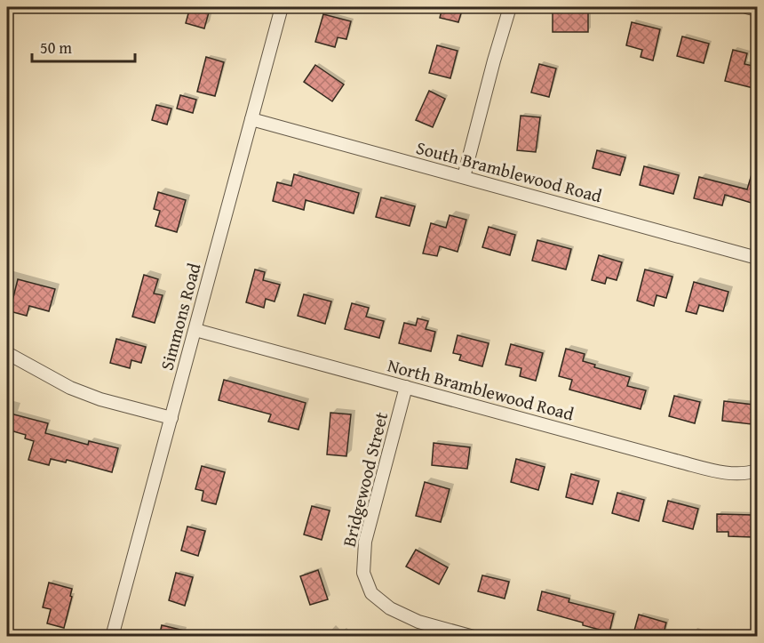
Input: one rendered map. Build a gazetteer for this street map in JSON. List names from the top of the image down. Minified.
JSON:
{"streets":{"street":["South Bramblewood Road","Simmons Road","North Bramblewood Road","Bridgewood Street"]},"crossings":[["South Bramblewood Road","Simmons Road"],["Simmons Road","North Bramblewood Road"],["North Bramblewood Road","Bridgewood Street"]],"scale_bar":"50 m"}
